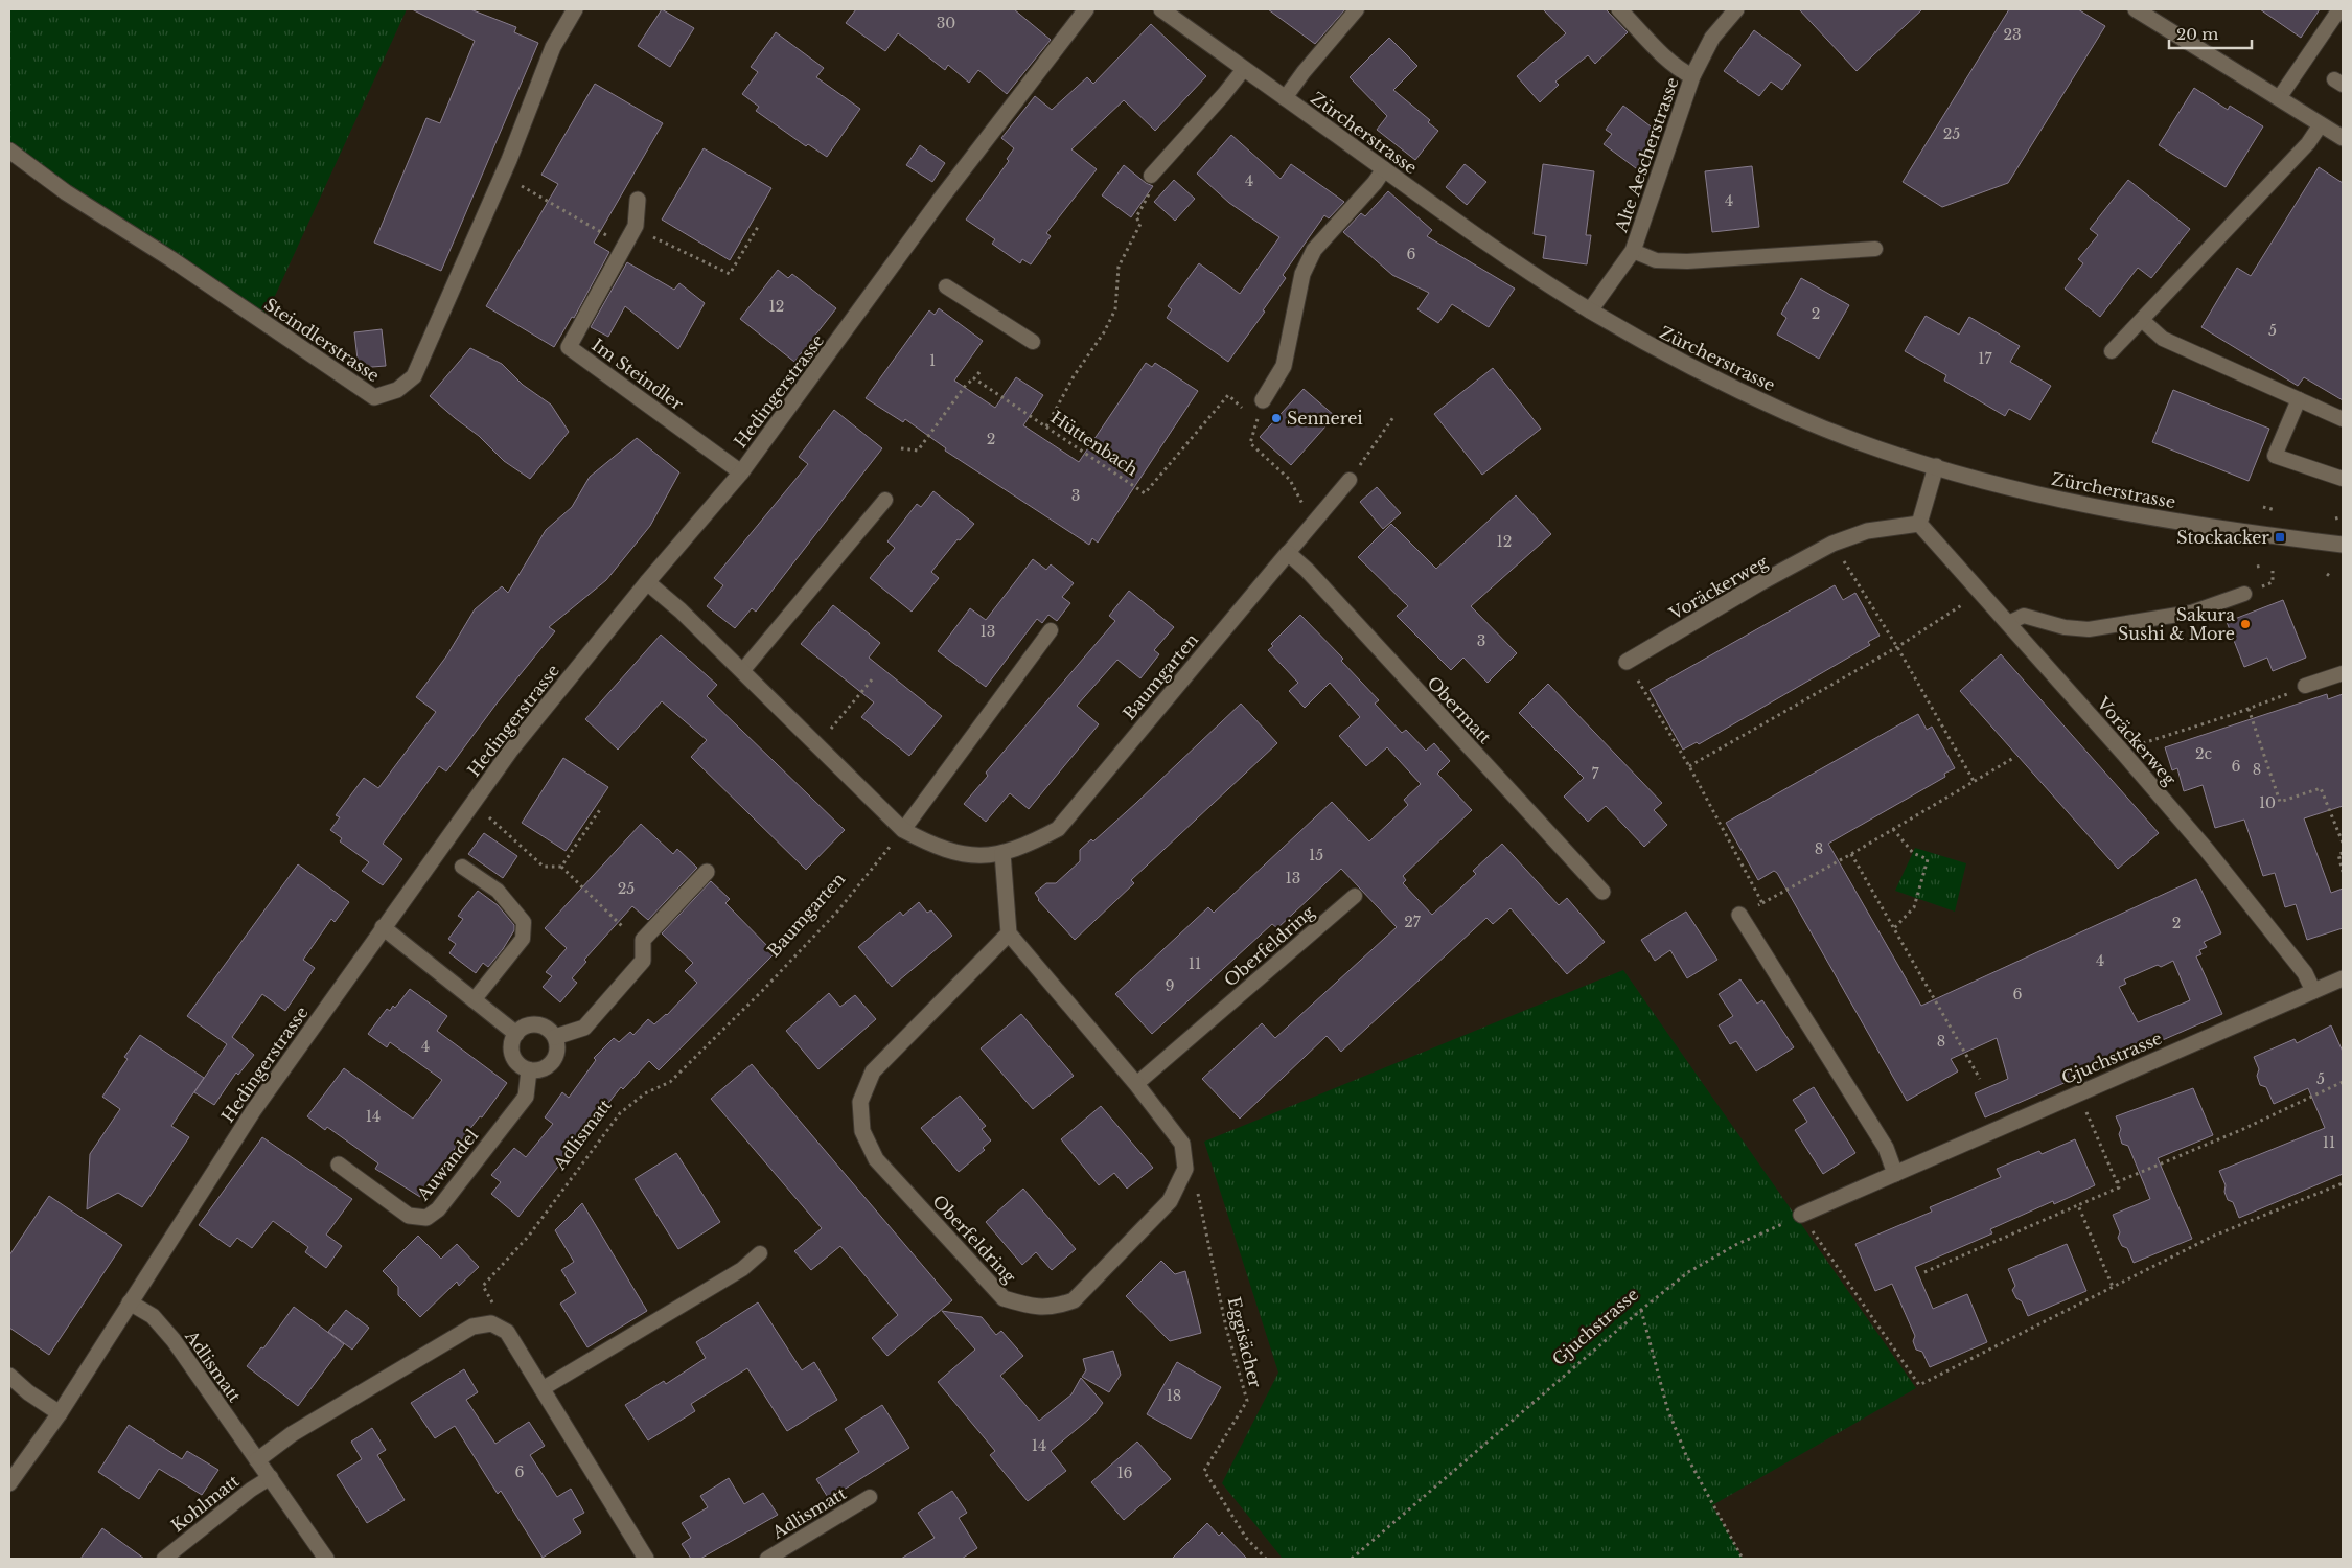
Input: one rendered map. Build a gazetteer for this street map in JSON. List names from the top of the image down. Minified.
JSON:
{"streets":{"street":["Zürcherstrasse","Alte Aescherstrasse","Steindlerstrasse","Im Steindler","Hedingerstrasse","Voräckerweg","Baumgarten","Obermatt","Oberfeldring","Gjuchstrasse","Adlismatt","Auwandel"],"lane":["Kohlmatt"],"path":["Hüttenbach","Eggisächer"]},"crossings":[["Zürcherstrasse","Alte Aescherstrasse"],["Im Steindler","Hedingerstrasse"],["Hedingerstrasse","Baumgarten"],["Hedingerstrasse","Adlismatt"],["Voräckerweg","Gjuchstrasse"],["Baumgarten","Obermatt"],["Baumgarten","Adlismatt"],["Oberfeldring","Eggisächer"],["Adlismatt","Kohlmatt"]],"places":{"other":["Sennerei","Sakura Sushi & More"],"transit":["Stockacker"]},"house_numbers":["30","23","25","4","4","6","12","2","5","17","1","2","3","12","13","3","2c","6","8","7","10","8","15","13","25","27","2","4","11","9","6","8","4","5","14","11","18","14","6","16"],"scale_bar":"20 m"}
